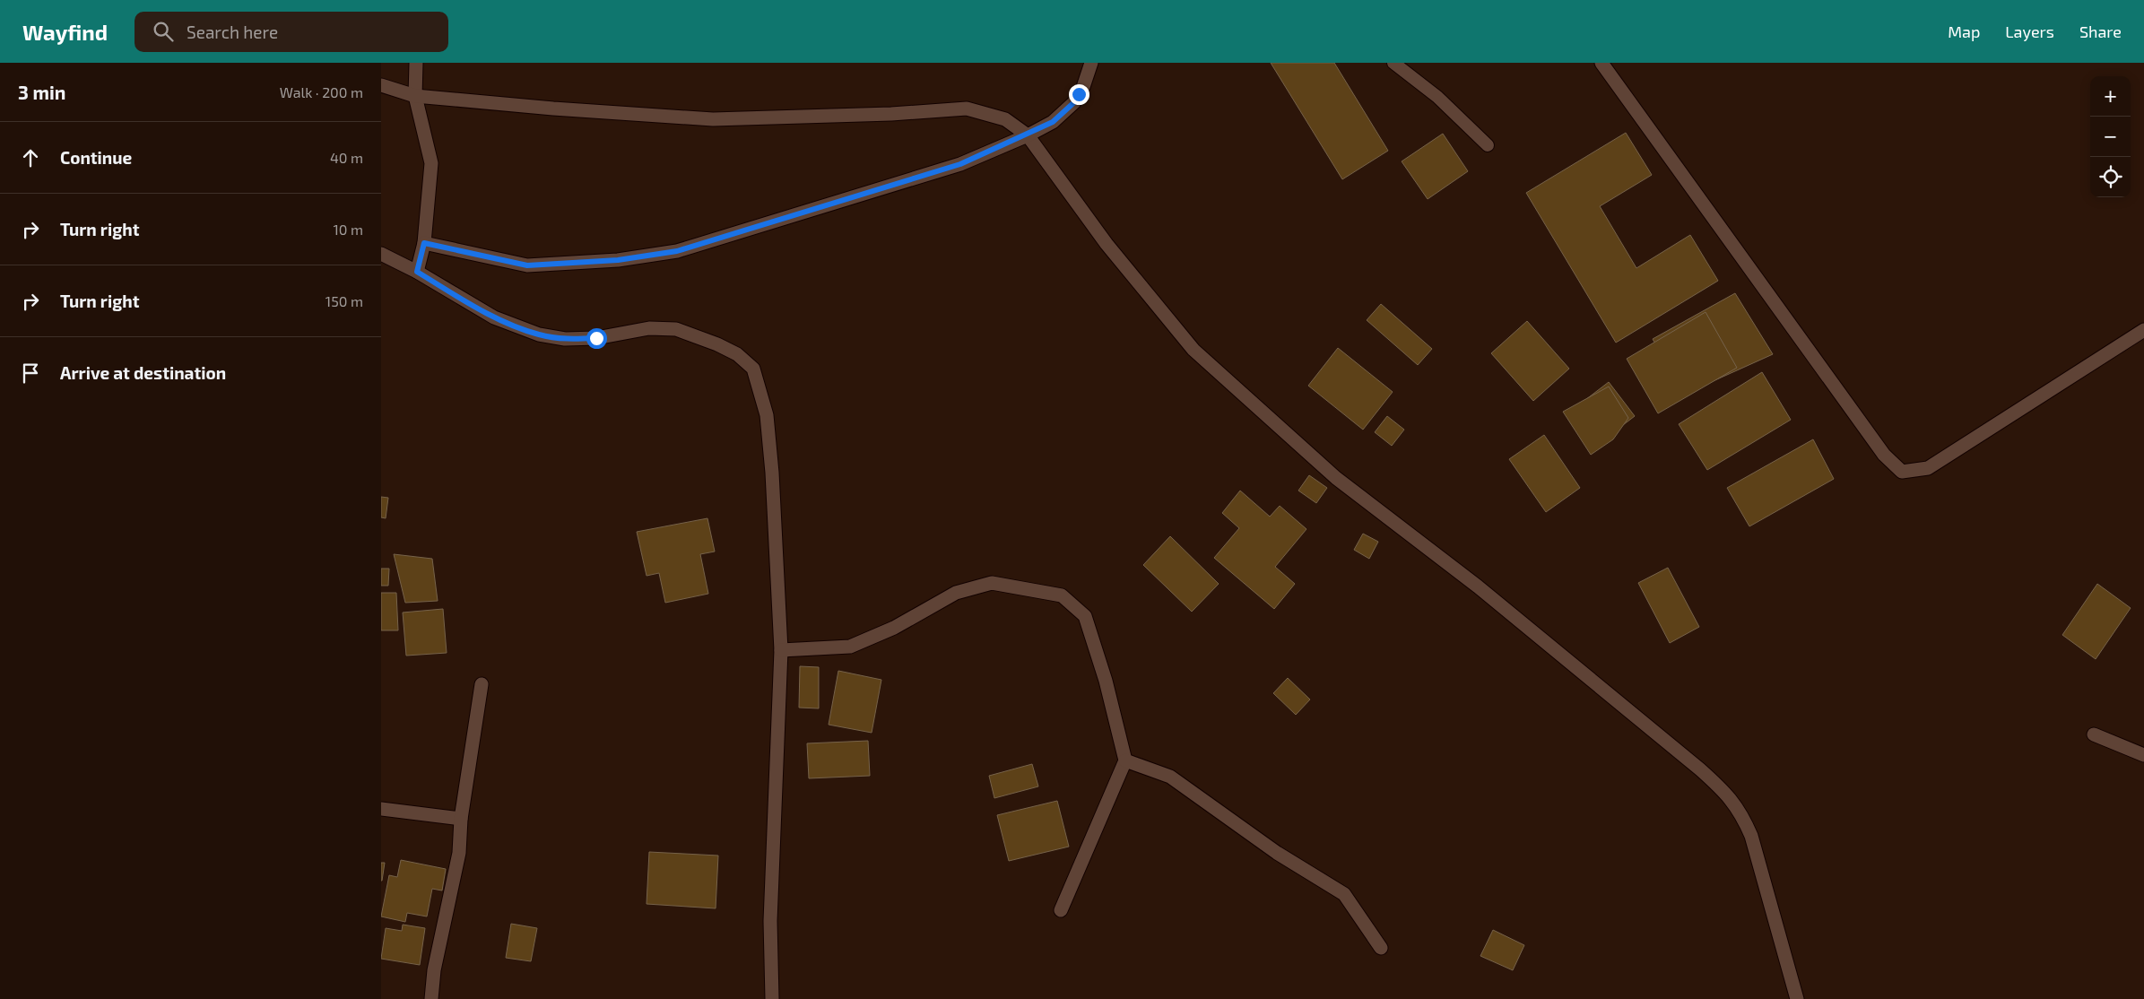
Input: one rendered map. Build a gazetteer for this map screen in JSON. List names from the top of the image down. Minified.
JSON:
{"page":{"header":"Wayfind","search":"Search here","nav":["Map","Layers","Share"],"heading":["3 min","Walk · 200 m"],"map_buttons":["+","−"],"list":[["Continue","40 m"],["Turn right","10 m"],["Turn right","150 m"],"Arrive at destination"]}}
